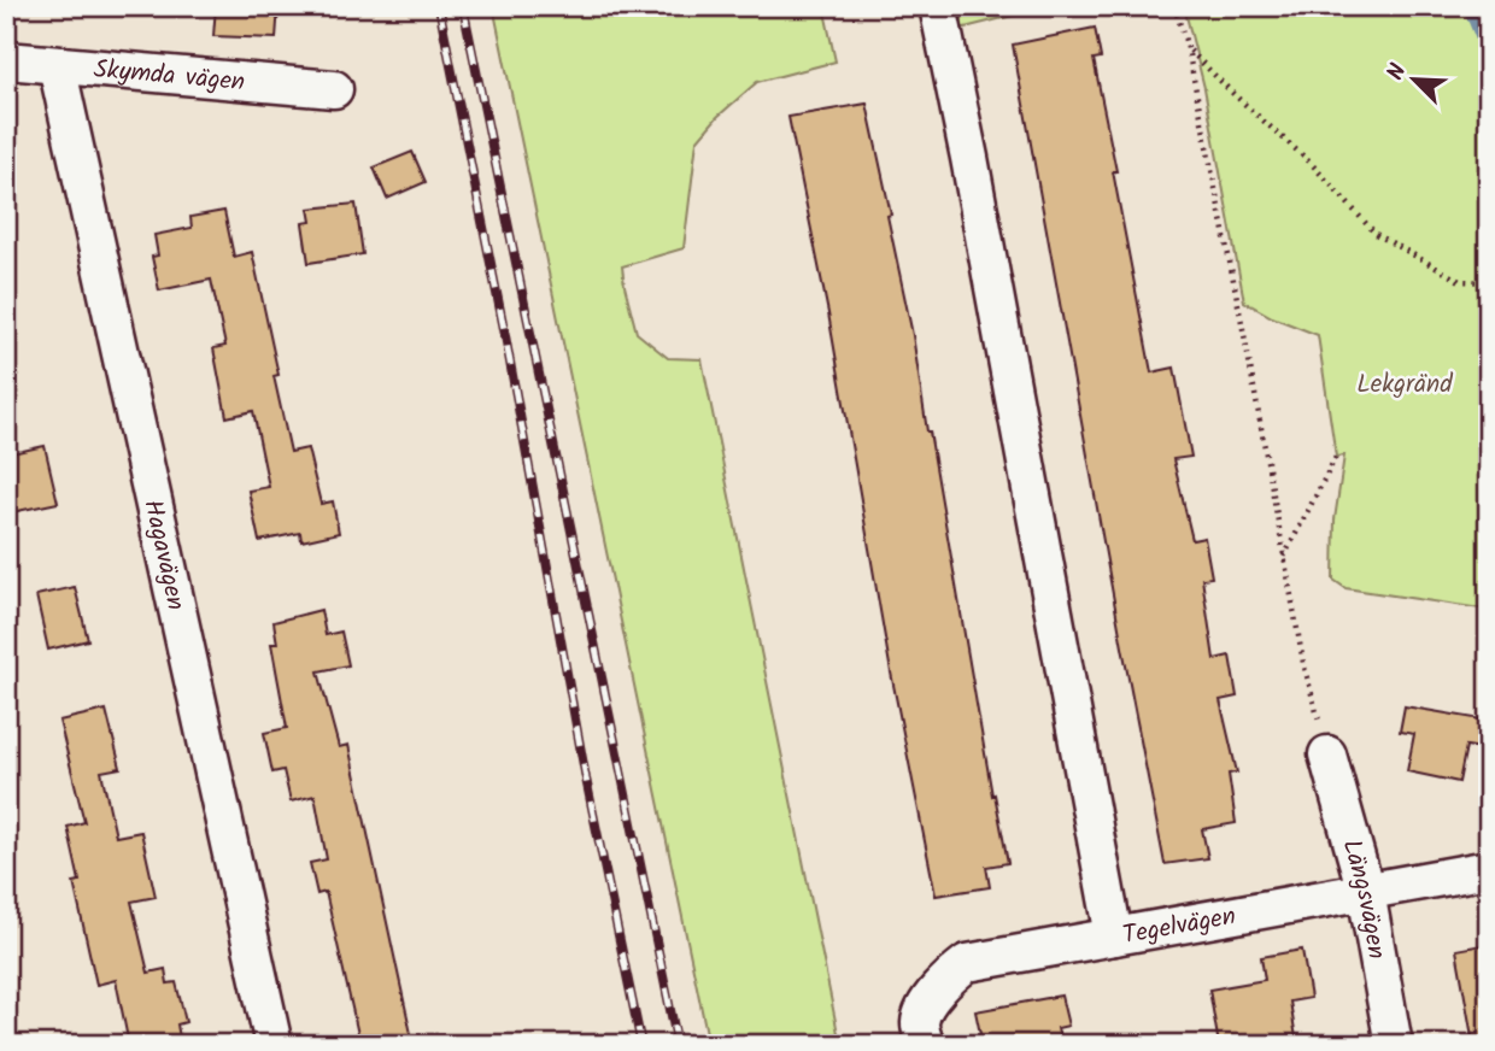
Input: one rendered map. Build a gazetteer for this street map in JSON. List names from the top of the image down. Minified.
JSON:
{"streets":{"street":["Skymda vägen","Hagavägen","Längsvägen","Tegelvägen"]},"crossings":[["Skymda vägen","Hagavägen"],["Längsvägen","Tegelvägen"]],"parks":["Lekgränd"],"north":"top left"}
